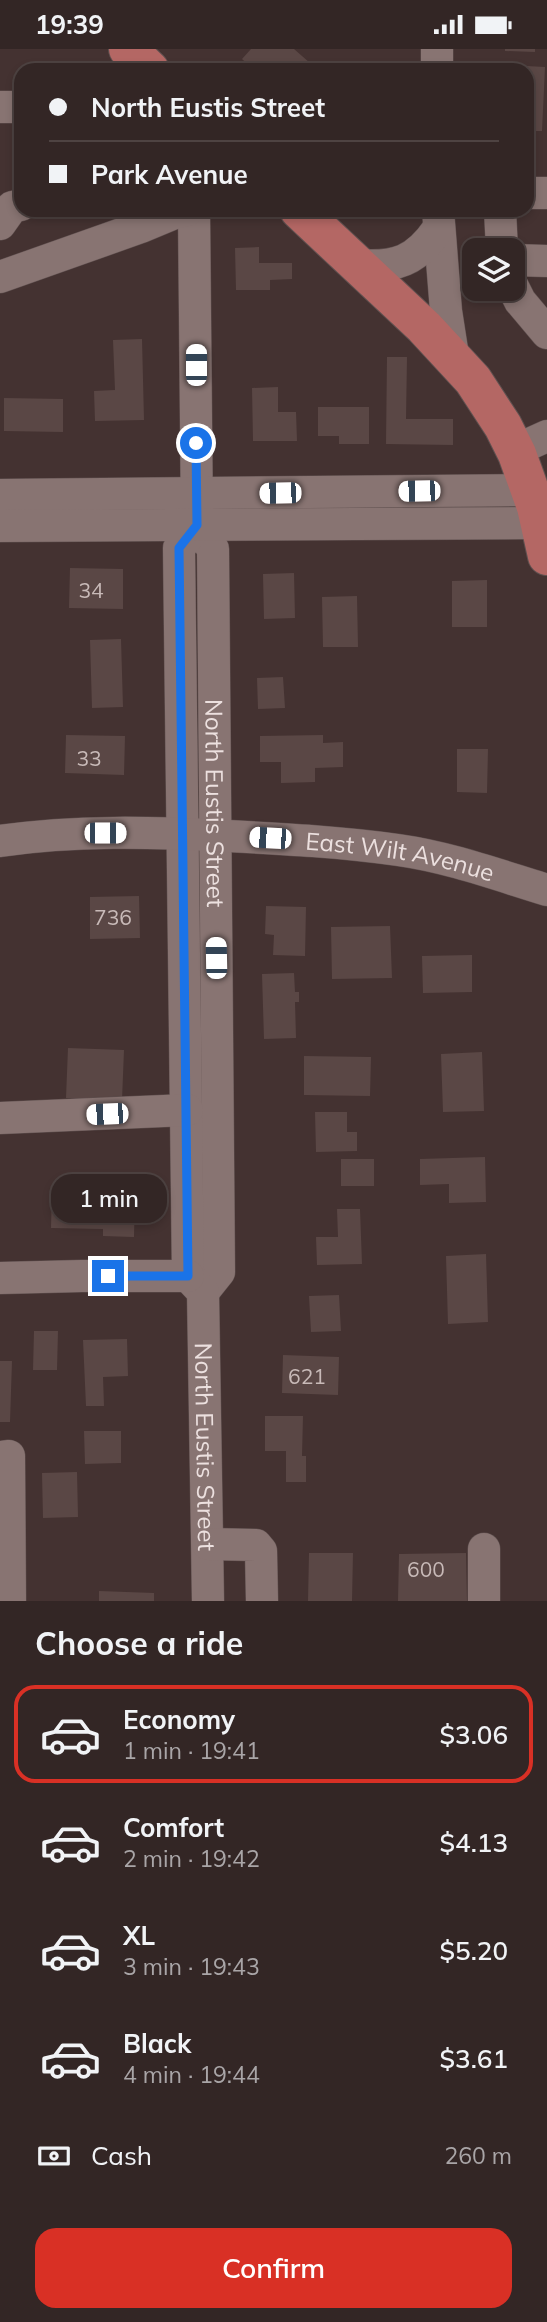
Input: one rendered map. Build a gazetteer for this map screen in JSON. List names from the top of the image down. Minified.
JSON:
{"streets":{"street":["North Eustis Street","East Wilt Avenue"]},"crossings":[["North Eustis Street","East Wilt Avenue"]],"house_numbers":["34","33","736","621","600"],"page":{"status":"19:39","banner":["North Eustis Street","Park Avenue"],"bubble":"1 min","heading":"Choose a ride","list":[{"name":"Economy","note":"1 min · 19:41","value":"$3.06"},{"name":"Comfort","note":"2 min · 19:42","value":"$4.13"},{"name":"XL","note":"3 min · 19:43","value":"$5.20"},{"name":"Black","note":"4 min · 19:44","value":"$3.61"}],"pay":["Cash","260 m"],"buttons":"Confirm"}}
